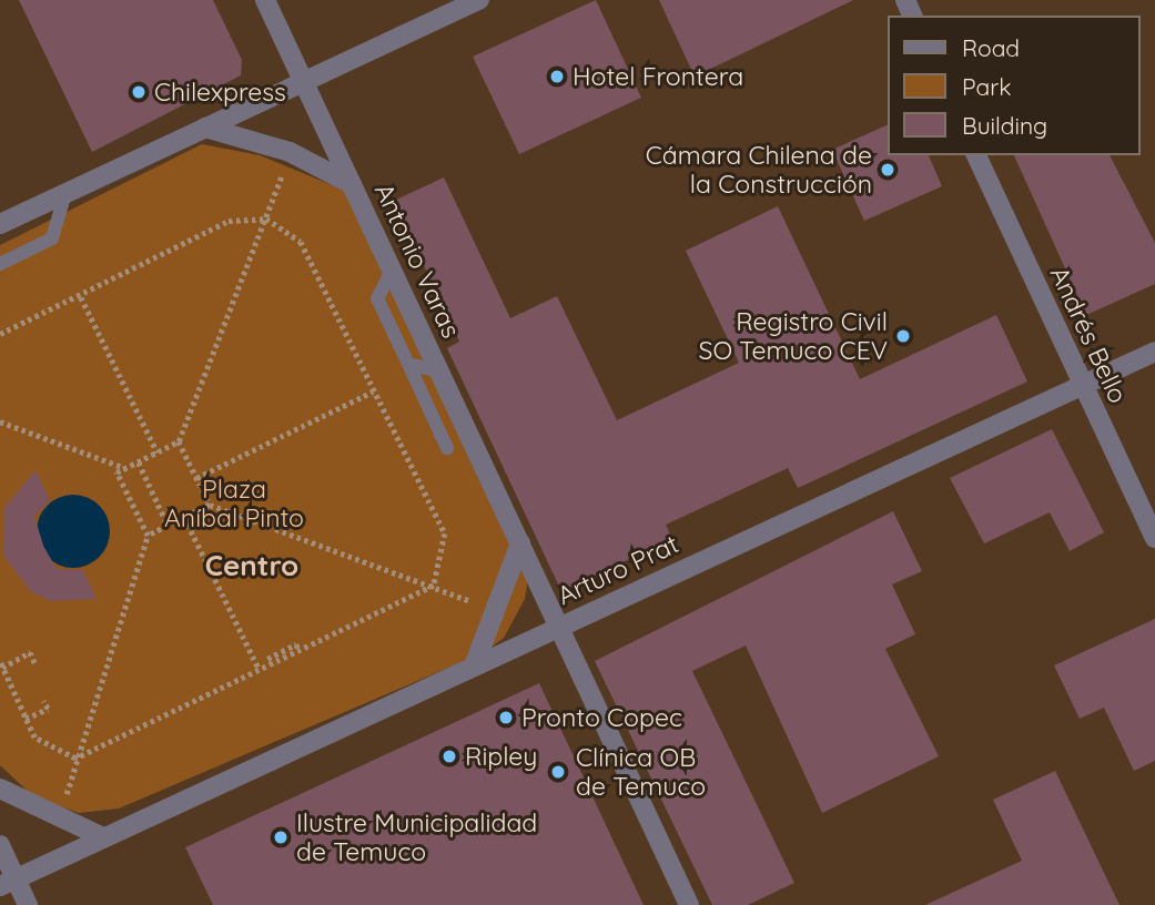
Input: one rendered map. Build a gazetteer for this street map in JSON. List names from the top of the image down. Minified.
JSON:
{"streets":{"street":["Antonio Varas","Andrés Bello","Arturo Prat"]},"crossings":[["Antonio Varas","Arturo Prat"],["Andrés Bello","Arturo Prat"]],"districts":["Centro"],"parks":["Plaza Aníbal Pinto"],"places":["Hotel Frontera","Chilexpress","Cámara Chilena de la Construcción","Registro Civil SO Temuco CEV","Pronto Copec","Ripley","Clínica OB de Temuco","Ilustre Municipalidad de Temuco"],"legend":["Road","Park","Building"]}
